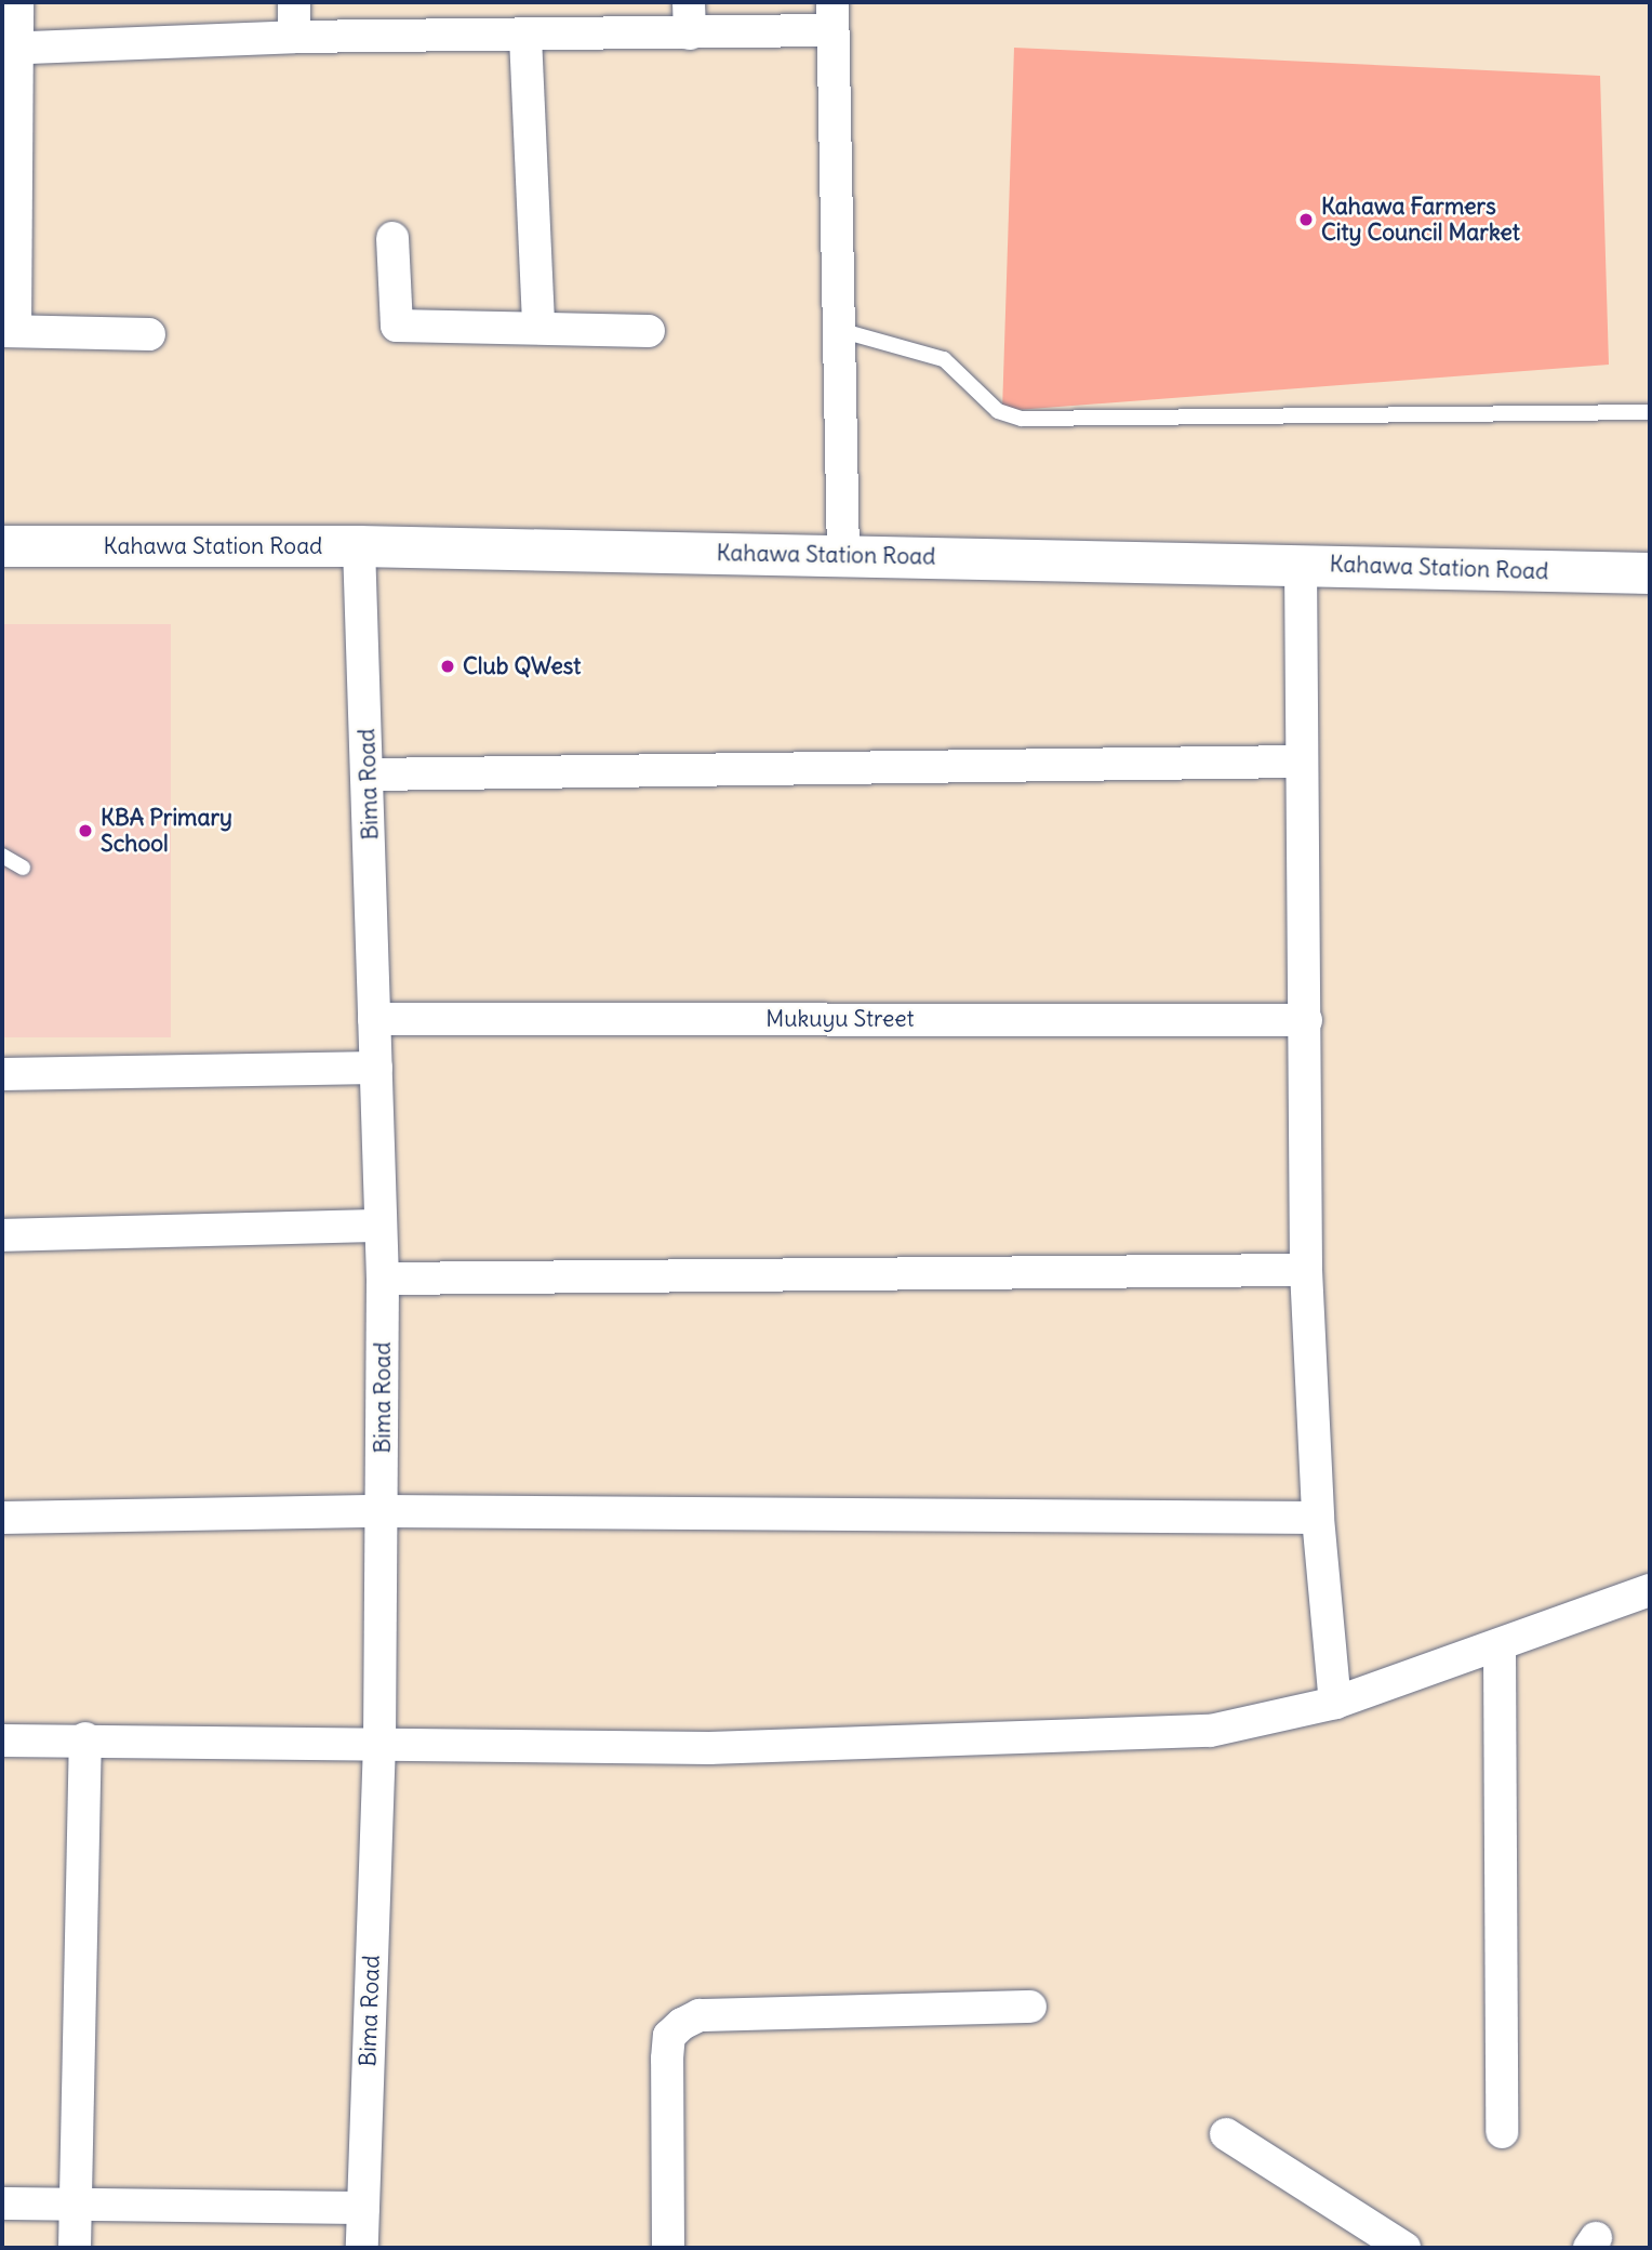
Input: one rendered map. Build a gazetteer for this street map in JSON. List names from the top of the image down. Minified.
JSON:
{"streets":{"street":["Kahawa Station Road","Bima Road","Mukuyu Street"]},"crossings":[["Kahawa Station Road","Bima Road"],["Bima Road","Mukuyu Street"]],"places":["Kahawa Farmers City Council Market","Club QWest","KBA Primary School"]}
